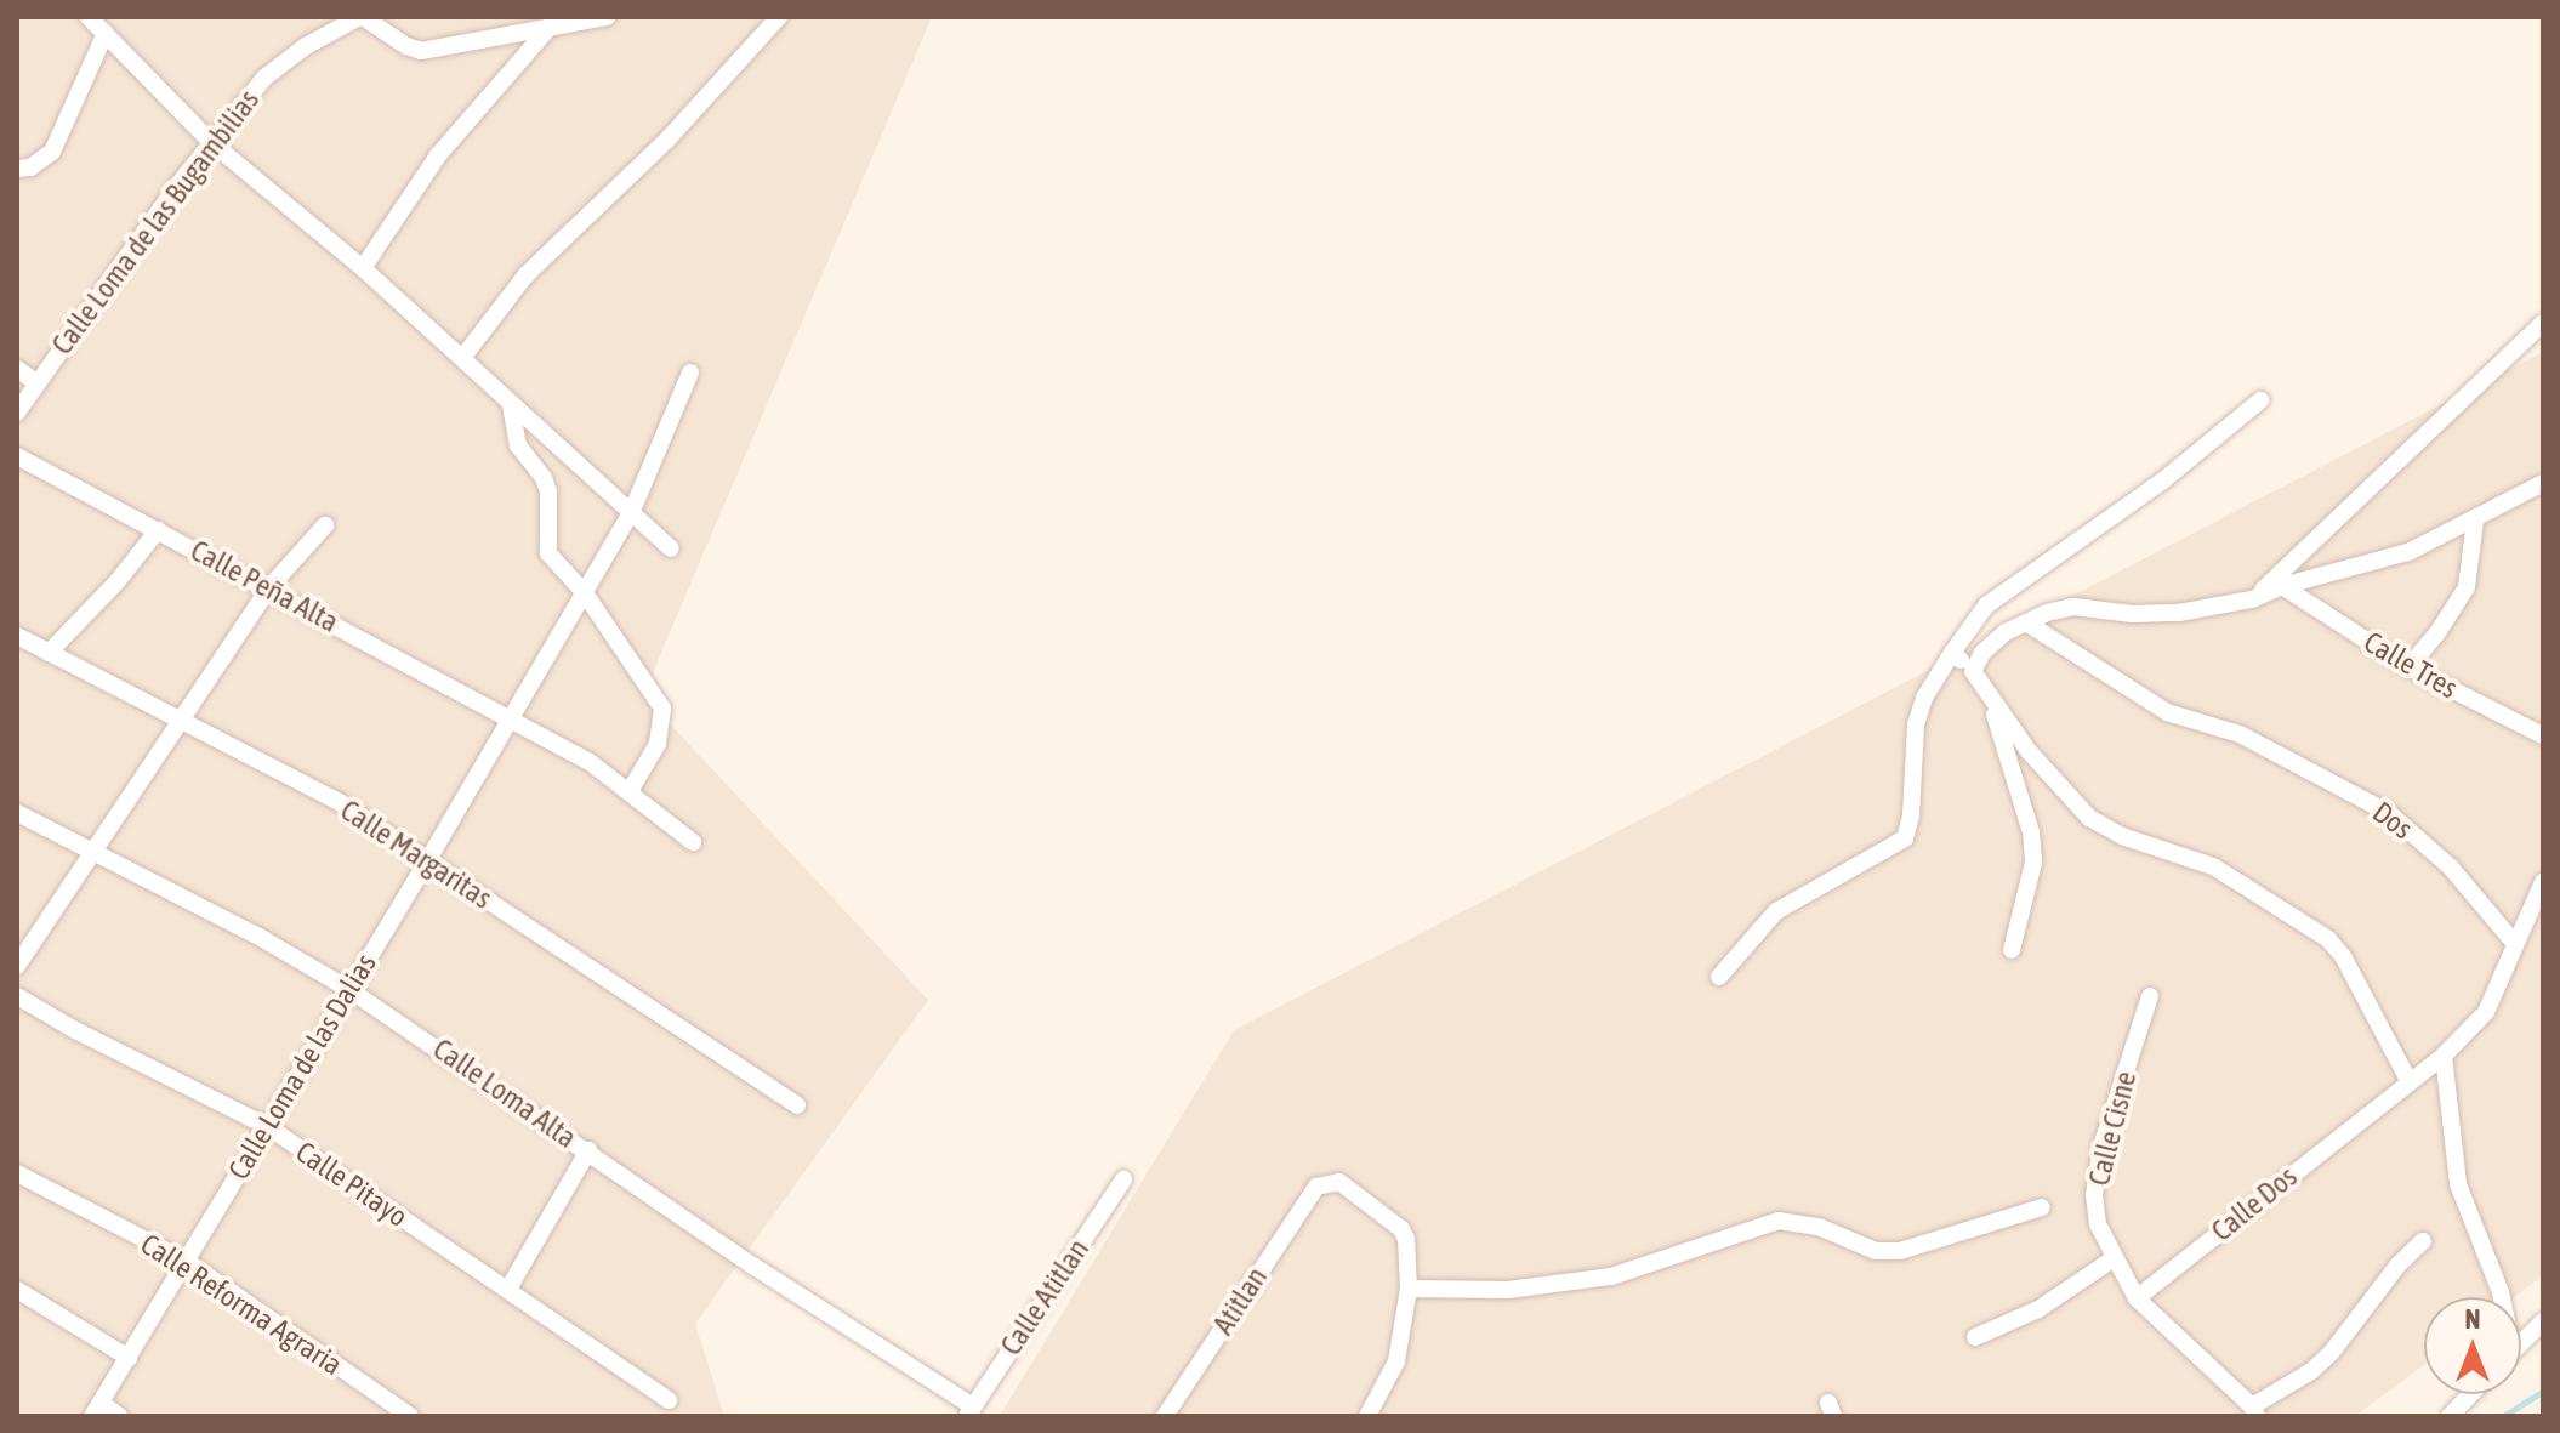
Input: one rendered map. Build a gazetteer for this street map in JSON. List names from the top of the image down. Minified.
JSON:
{"streets":{"street":["Calle Loma de las Bugambilias","Calle Peña Alta","Calle Tres","Dos","Calle Margaritas","Calle Loma de las Dalias","Calle Loma Alta","Calle Cisne","Calle Pitayo","Calle Dos","Calle Atitlan","Atitlan","Calle Reforma Agraria"]},"crossings":[["Calle Peña Alta","Calle Loma de las Dalias"],["Dos","Calle Dos"],["Calle Margaritas","Calle Loma de las Dalias"],["Calle Loma de las Dalias","Calle Loma Alta"],["Calle Loma de las Dalias","Calle Pitayo"],["Calle Loma de las Dalias","Calle Reforma Agraria"],["Calle Loma Alta","Calle Atitlan"]],"north":"top"}
